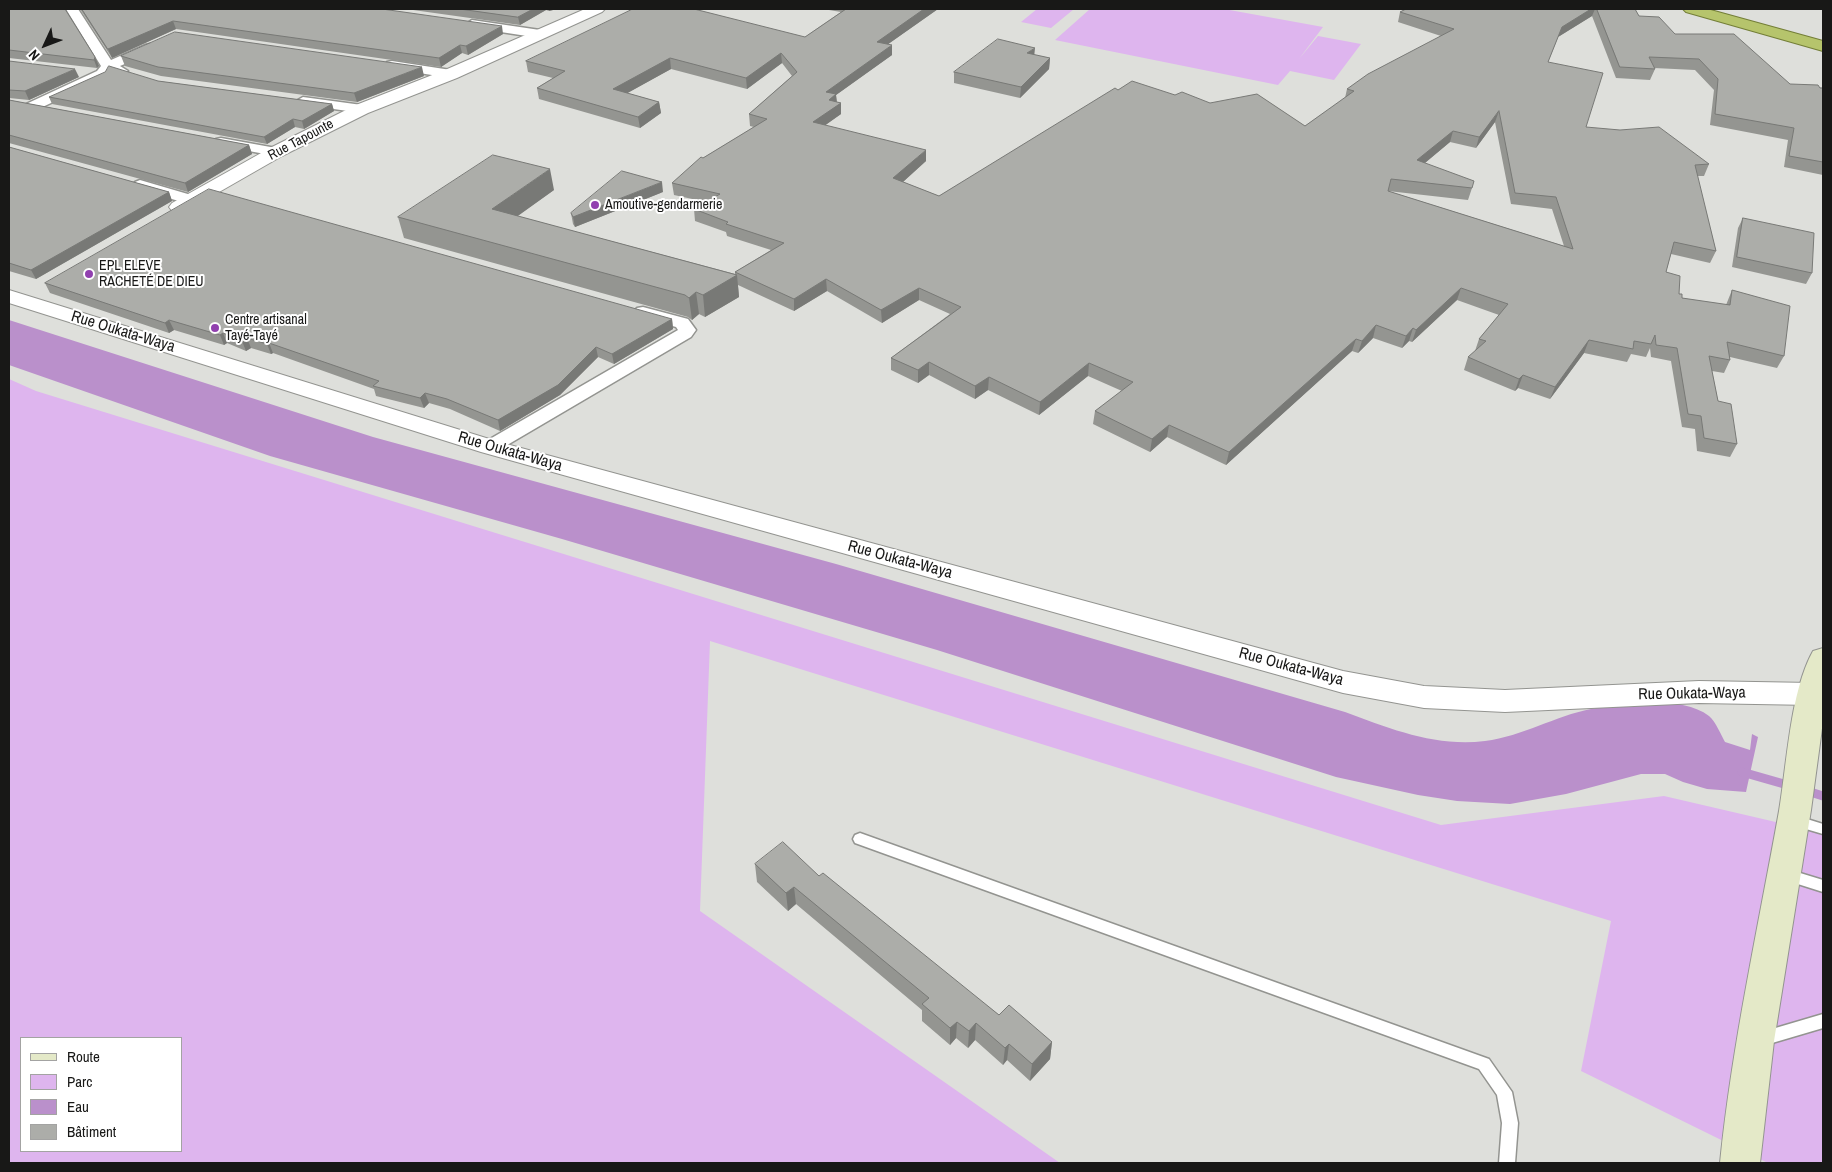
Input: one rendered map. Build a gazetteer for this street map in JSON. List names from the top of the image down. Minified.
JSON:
{"streets":{"street":["Rue Tapounte","Rue Oukata-Waya"]},"places":["Amoutive-gendarmerie","EPL ELEVE RACHETÉ DE DIEU","Centre artisanal Tayé-Tayé"],"legend":["Route","Parc","Eau","Bâtiment"],"north":"bottom left"}
